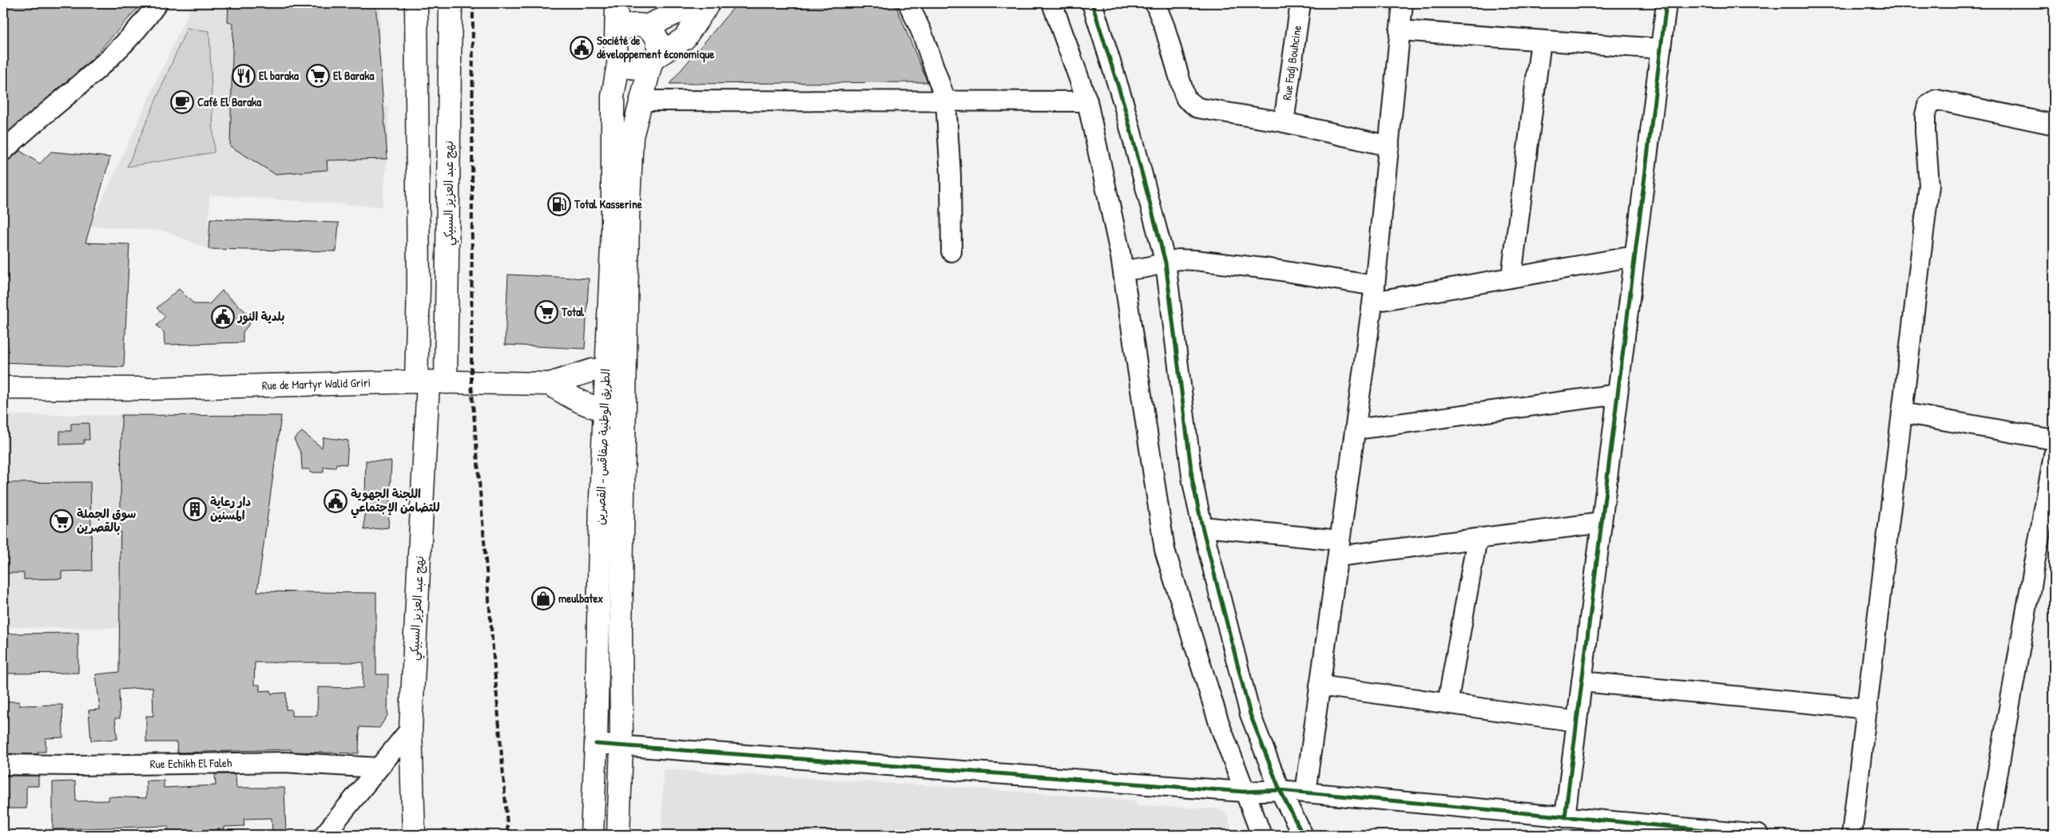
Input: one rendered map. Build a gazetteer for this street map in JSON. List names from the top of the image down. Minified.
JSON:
{"streets":{"street":["Rue Fadj Bouhcine","نهج عبد العزيز السبيكي","Rue de Martyr Walid Griri","الطريق الوطنية صفاقس - القصرين","Rue Echikh El Faleh"]},"crossings":[["نهج عبد العزيز السبيكي","Rue de Martyr Walid Griri"],["Rue de Martyr Walid Griri","الطريق الوطنية صفاقس - القصرين"]],"places":{"public building":["Société de développement économique","بلدية النور","اللجنة الجهوية للتضامن الإجتماعي"],"restaurant":["El baraka"],"supermarket":["El Baraka","Total","سوق الجملة بالقصرين"],"cafe":["Café El Baraka"],"fuel station":["Total Kasserine"],"building":["دار رعاية المسنين"],"shop":["meulbatex"]}}
